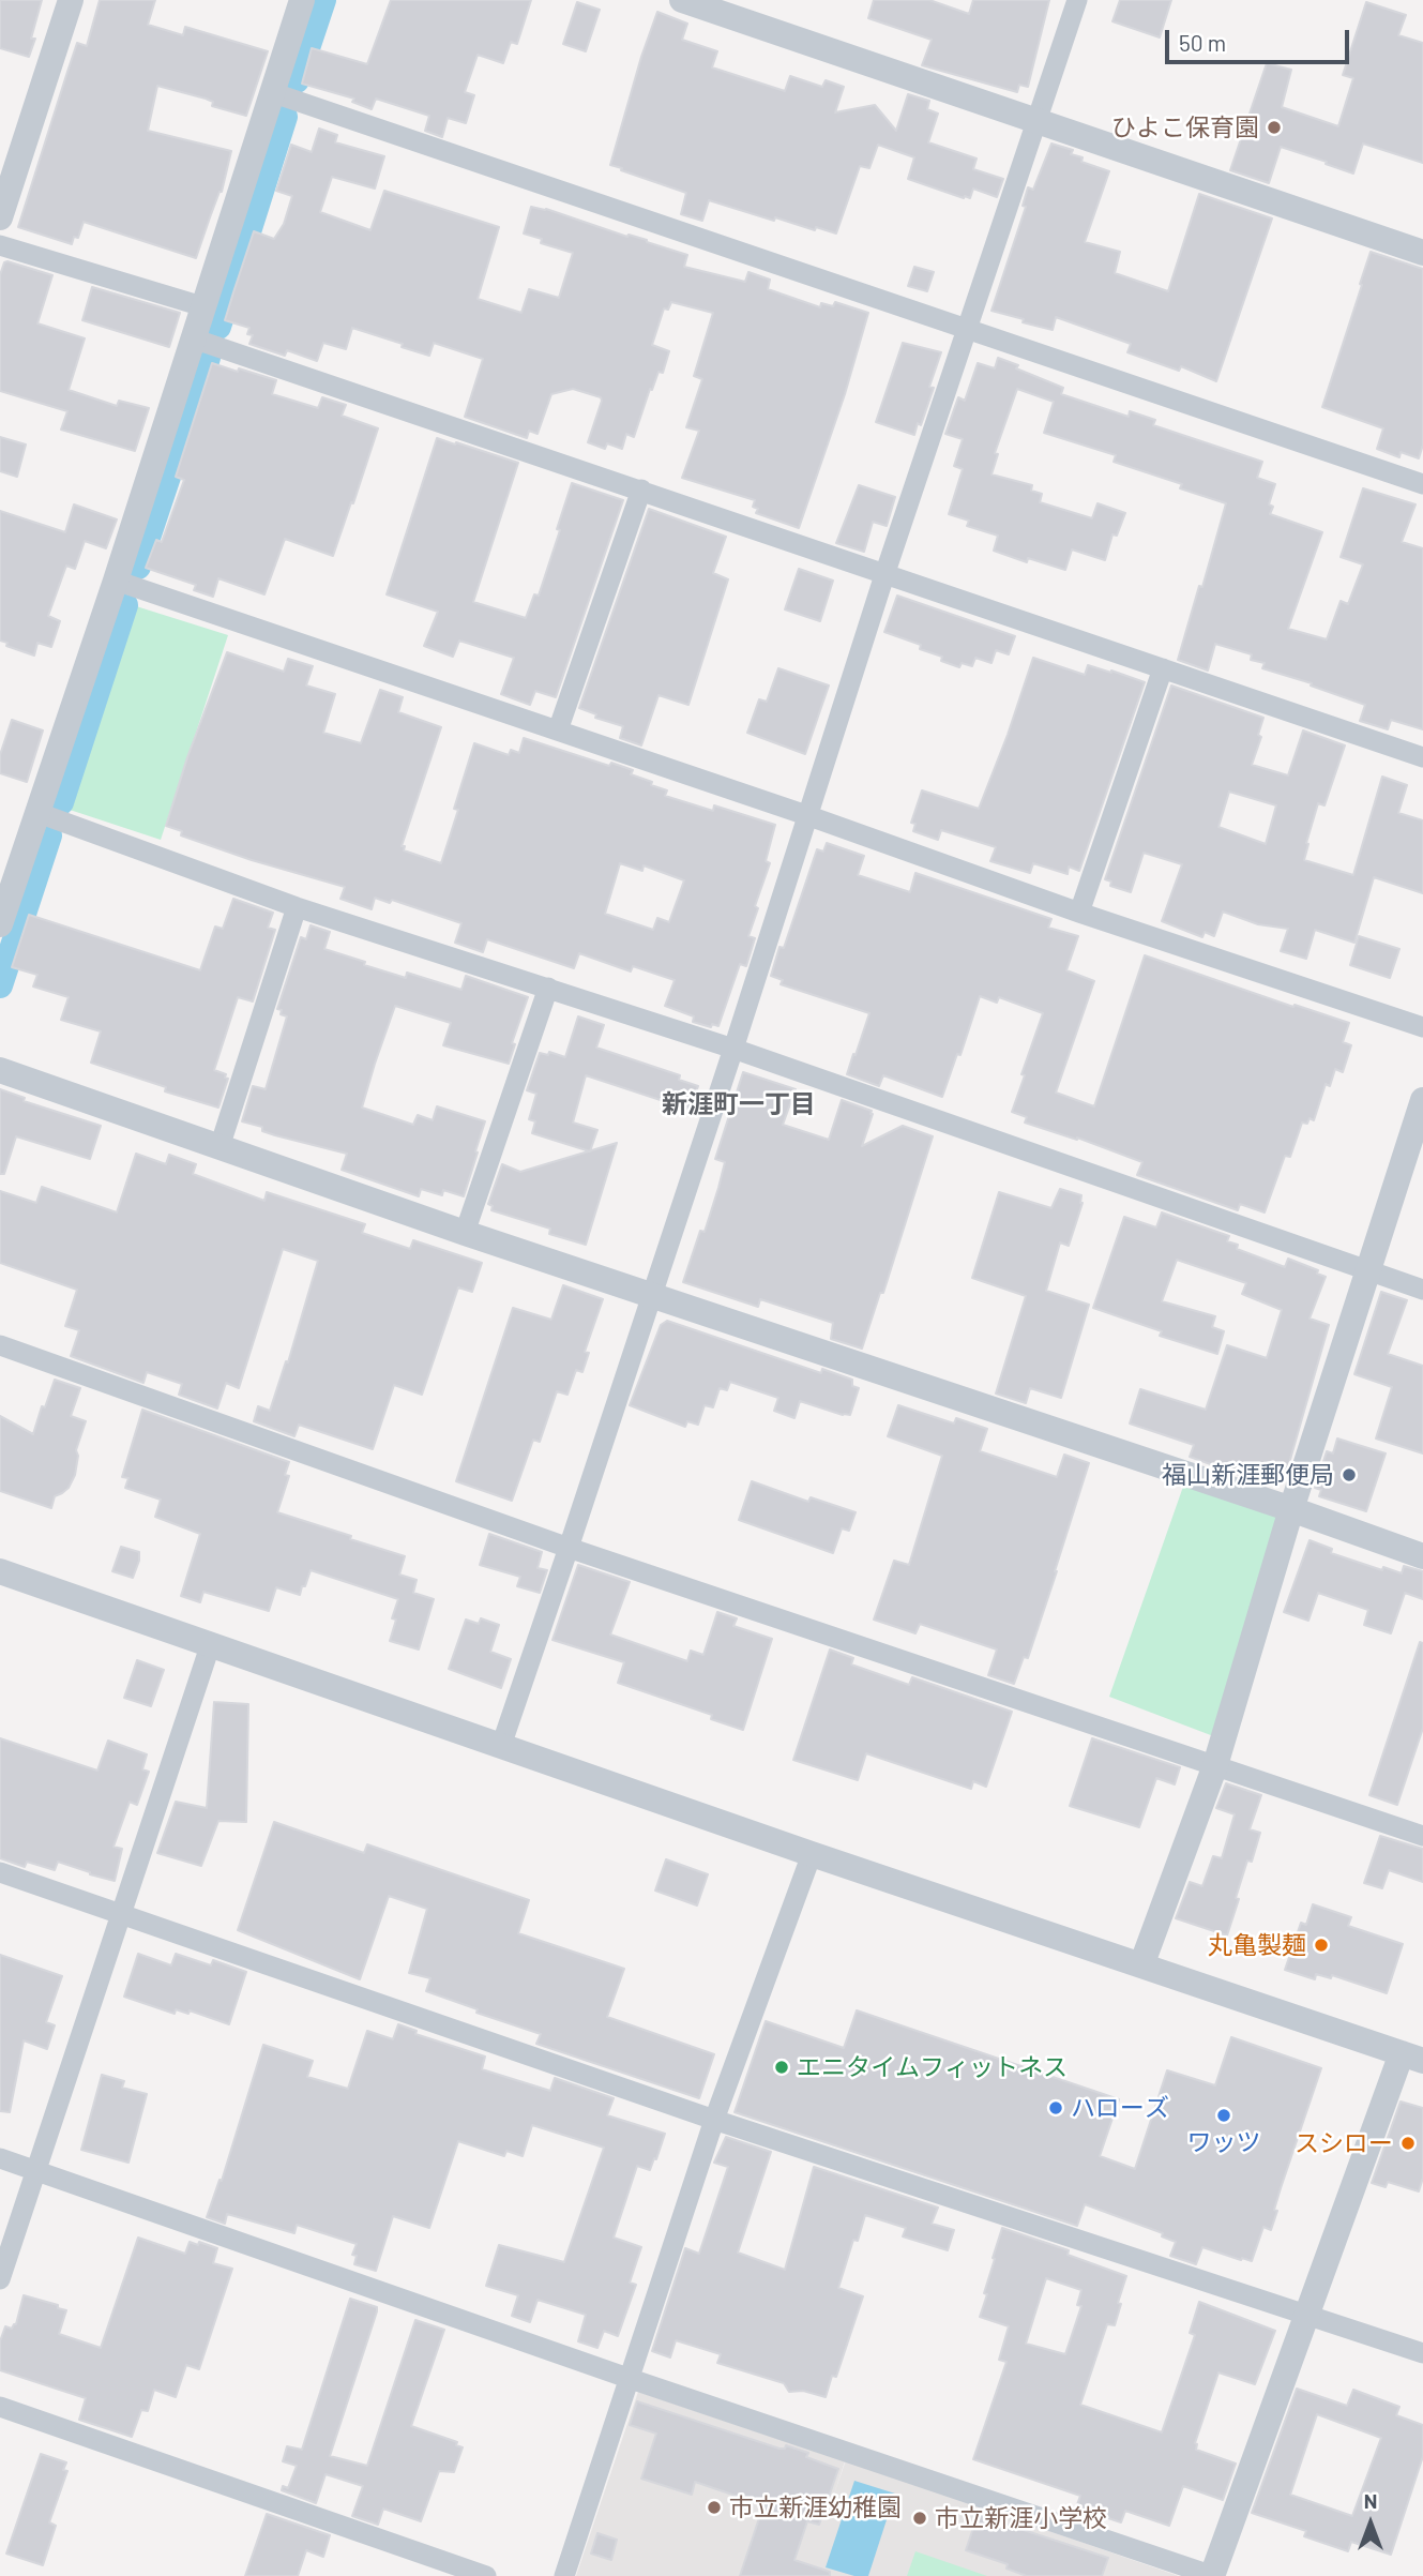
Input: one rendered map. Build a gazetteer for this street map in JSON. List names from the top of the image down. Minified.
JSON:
{"districts":["新涯町一丁目"],"places":["ひよこ保育園","福山新涯郵便局","丸亀製麺","エニタイムフィットネス","ハローズ","ワッツ","スシロー","市立新涯幼稚園","市立新涯小学校"],"scale_bar":"50 m","north":"top"}
